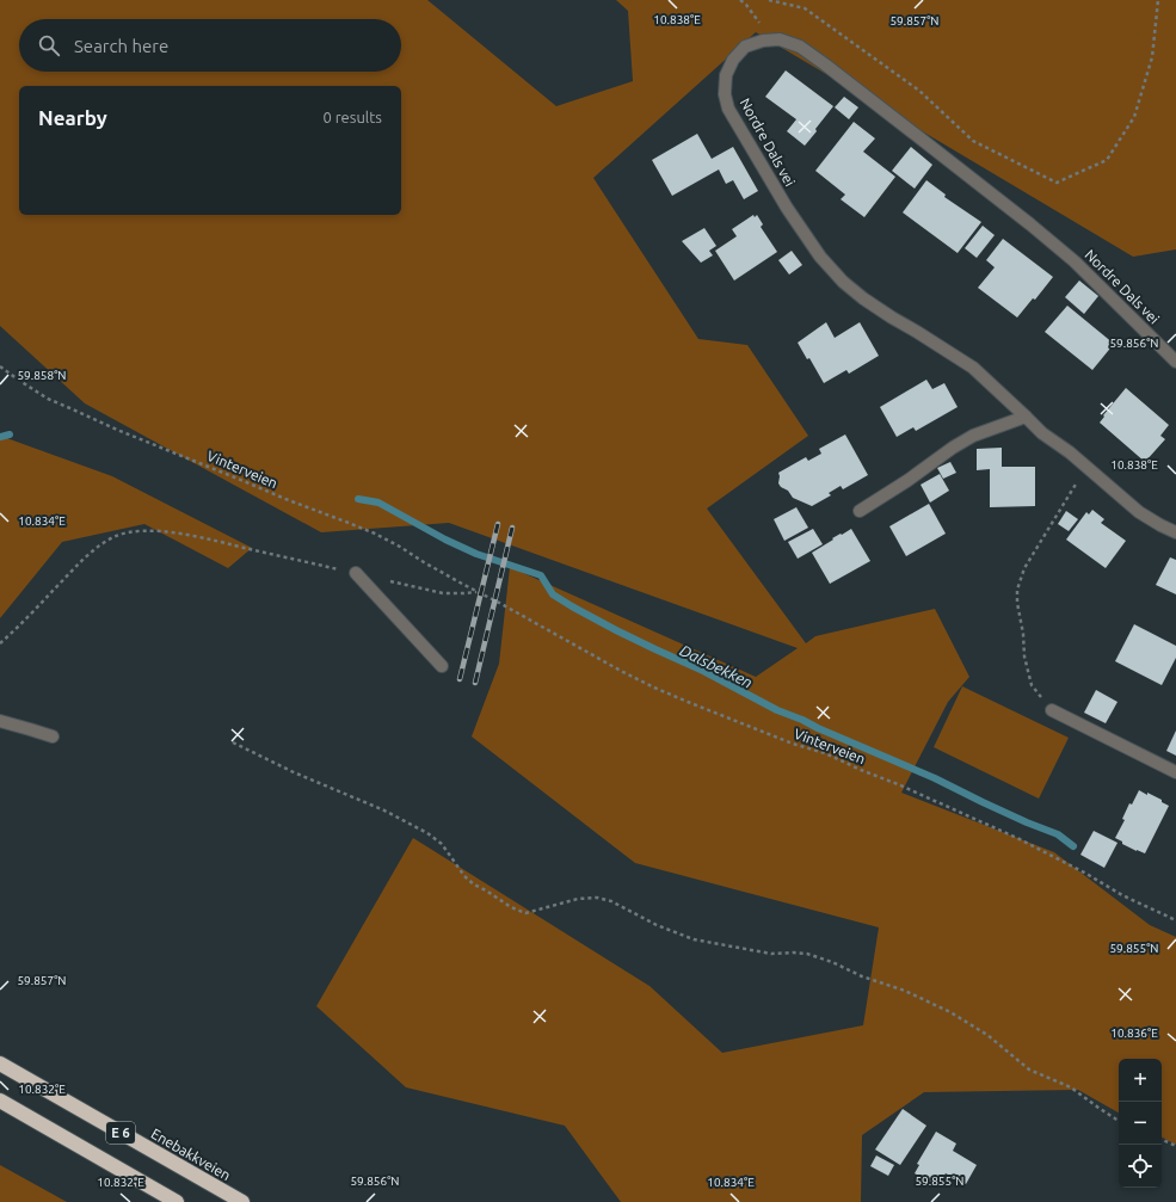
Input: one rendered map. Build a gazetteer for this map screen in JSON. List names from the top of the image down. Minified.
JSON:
{"streets":{"highway":["E 6","Enebakkveien"],"street":["Nordre Dals vei"],"path":["Vinterveien"]},"water":["Dalsbekken"],"page":{"search":"Search here","heading":["Nearby","0 results"],"map_buttons":["+","−"]},"coordinates":["10.838°E","59.857°N","59.856°N","59.858°N","10.834°E","59.855°N","10.836°E","10.832°E"]}
